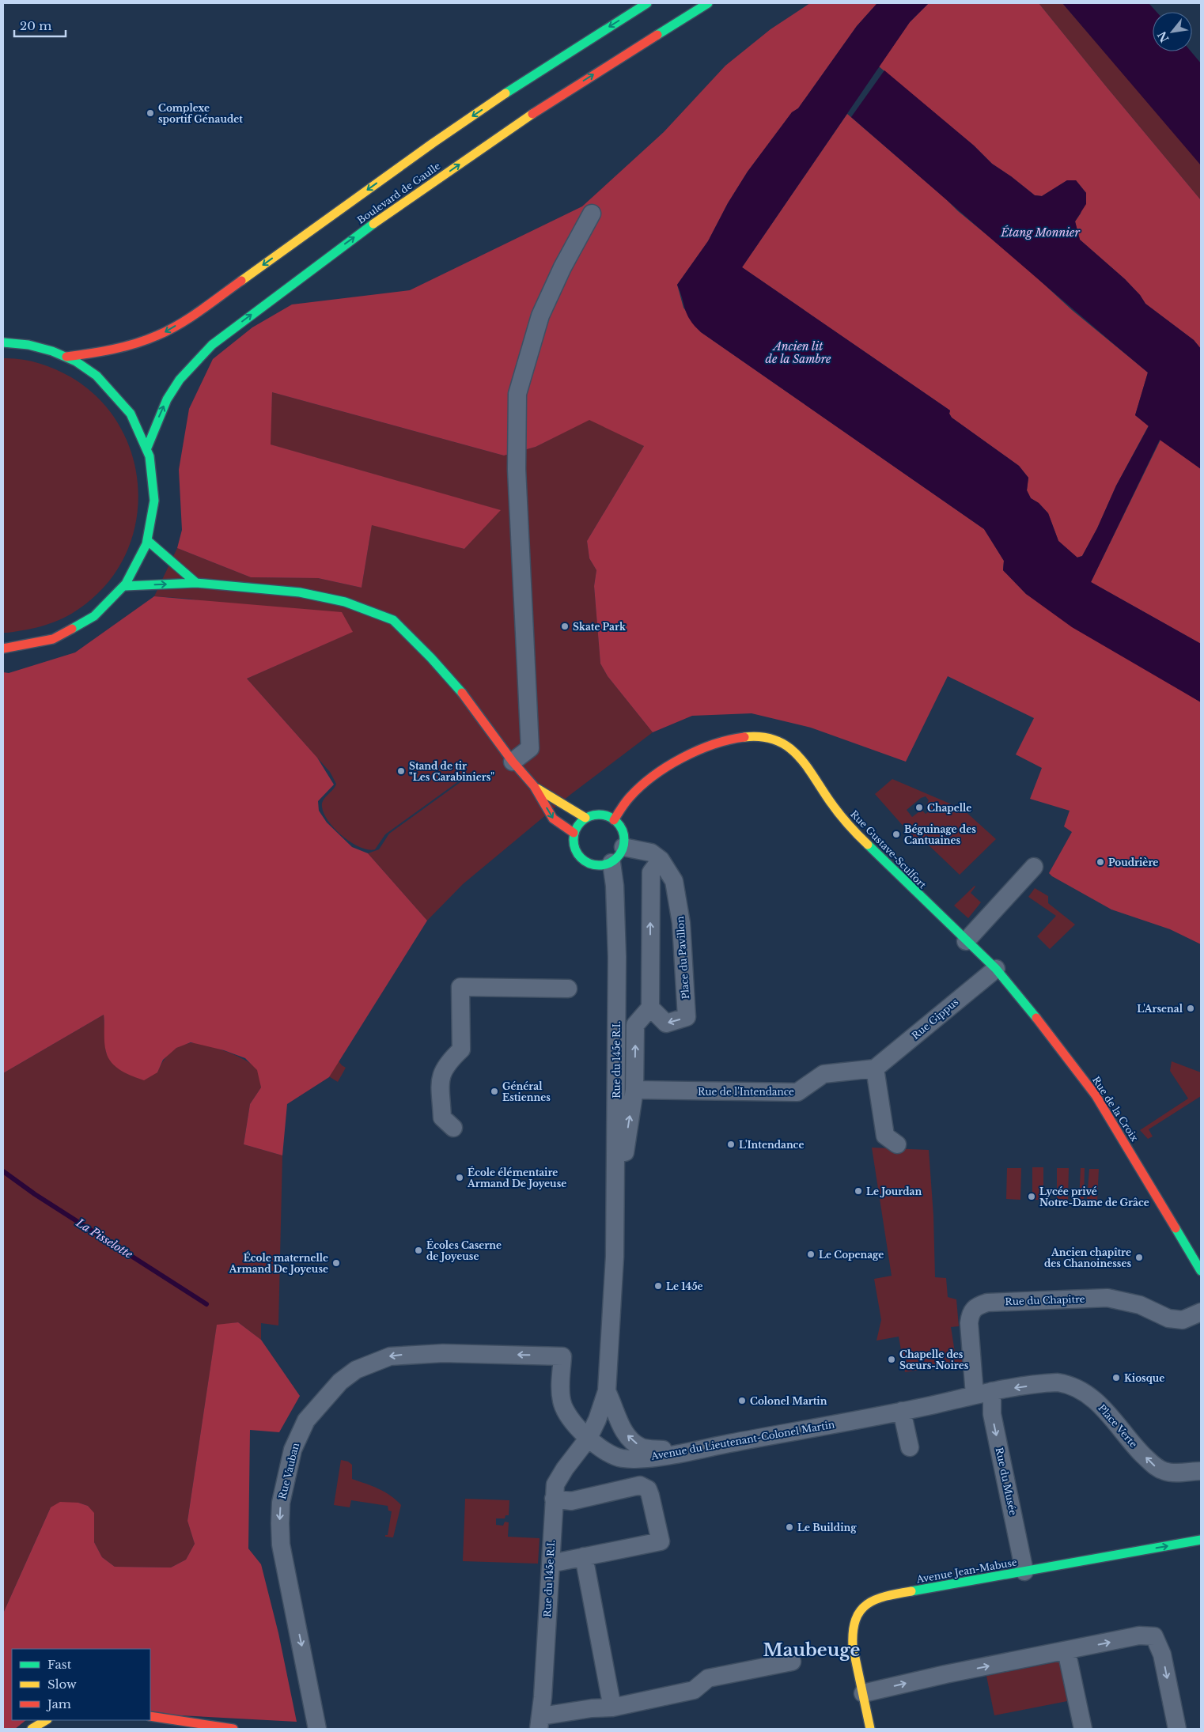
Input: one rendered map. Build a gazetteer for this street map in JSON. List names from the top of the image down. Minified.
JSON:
{"streets":{"main road":["Boulevard de Gaulle","Rue Gustave-Sculfort","Rue de la Croix","Avenue Jean-Mabuse"],"street":["Place du Pavillon","Rue Gippus","Rue du 145e R.I.","Rue de l'Intendance","Rue du Chapitre","Place Verte","Avenue du Lieutenant-Colonel Martin","Rue Vauban","Rue du Musée"]},"crossings":[["Rue Gustave-Sculfort","Rue Gippus"],["Rue Gustave-Sculfort","Rue du 145e R.I."],["Rue Gustave-Sculfort","Rue de la Croix"],["Rue Gippus","Rue de l'Intendance"],["Rue Gippus","Rue de la Croix"],["Rue du 145e R.I.","Rue de l'Intendance"],["Rue du 145e R.I.","Avenue du Lieutenant-Colonel Martin"],["Rue du 145e R.I.","Rue Vauban"],["Rue du Chapitre","Avenue du Lieutenant-Colonel Martin"],["Place Verte","Avenue du Lieutenant-Colonel Martin"],["Avenue du Lieutenant-Colonel Martin","Rue Vauban"],["Avenue du Lieutenant-Colonel Martin","Rue du Musée"],["Rue du Musée","Avenue Jean-Mabuse"]],"one_way":["Place Verte","Rue du Musée"],"districts":["Maubeuge"],"water":["Étang Monnier","Ancien lit de la Sambre","La Pisselotte"],"places":["Complexe sportif Génaudet","Skate Park","Stand de tir \"Les Carabiniers\"","Chapelle","Béguinage des Cantuaines","Poudrière","L'Arsenal","Général Estiennes","L'Intendance","École élémentaire Armand De Joyeuse","Le Jourdan","Lycée privé Notre-Dame de Grâce","Écoles Caserne de Joyeuse","Le Copenage","Ancien chapître des Chanoinesses","École maternelle Armand De Joyeuse","Le 145e","Chapelle des Sœurs-Noires","Kiosque","Colonel Martin","Le Building"],"legend":["Fast","Slow","Jam"],"scale_bar":"20 m","north":"bottom left"}
